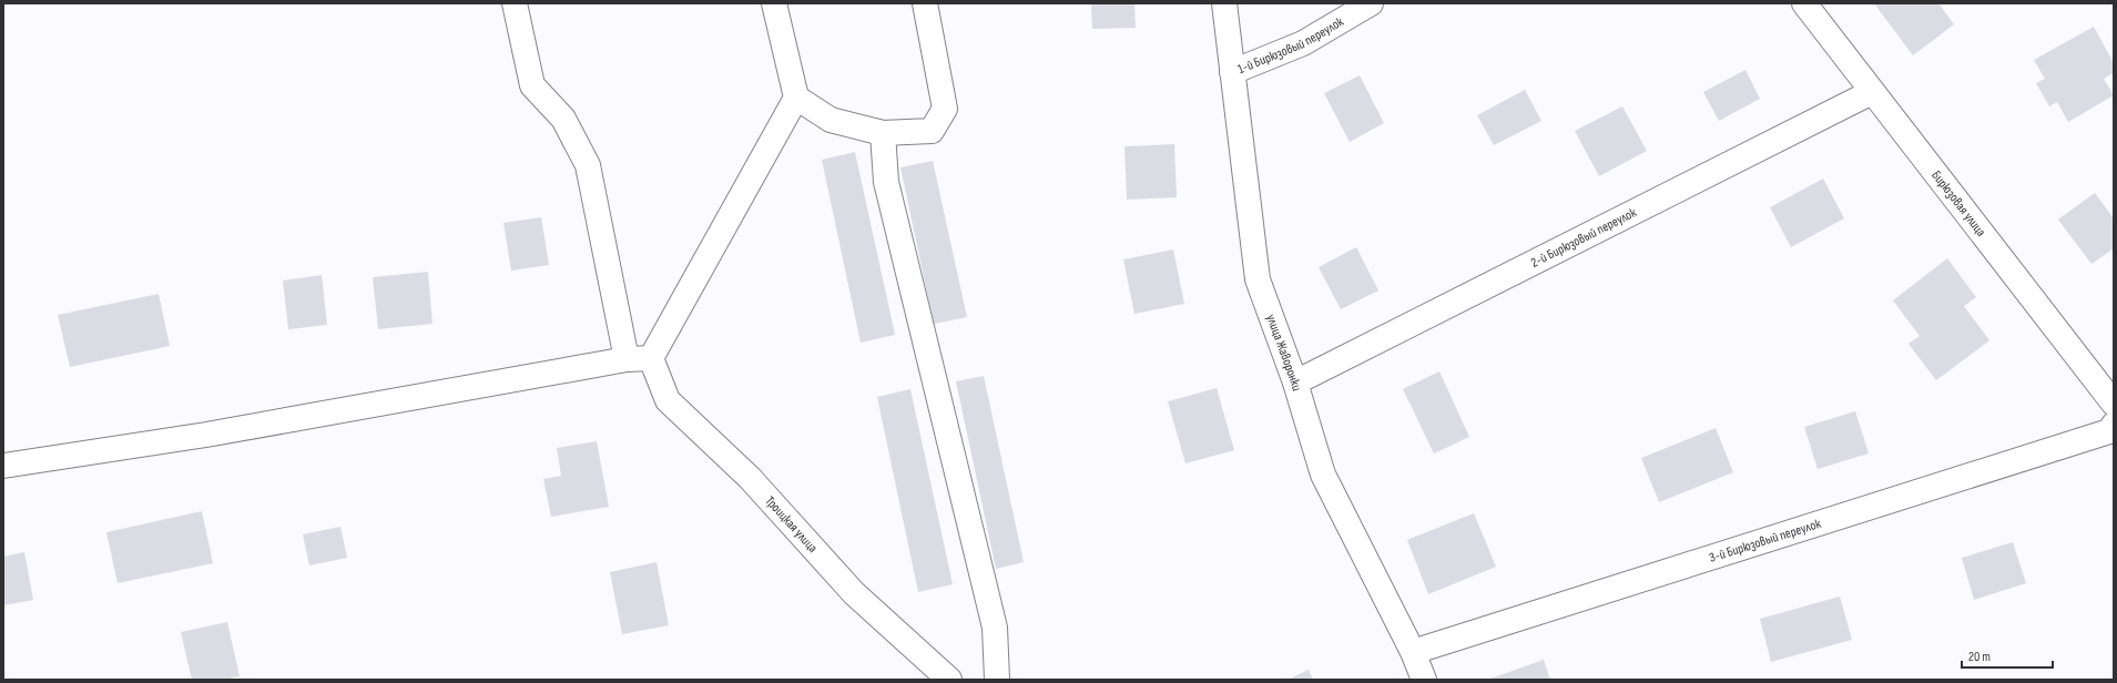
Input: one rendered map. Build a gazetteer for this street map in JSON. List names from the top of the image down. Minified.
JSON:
{"streets":{"street":["1-й Бирюзовый переулок","Бирюзовая улица","2-й Бирюзовый переулок","улица Жаворонки","Троицкая улица","3-й Бирюзовый переулок"]},"crossings":[["1-й Бирюзовый переулок","улица Жаворонки"],["Бирюзовая улица","2-й Бирюзовый переулок"],["2-й Бирюзовый переулок","улица Жаворонки"],["улица Жаворонки","3-й Бирюзовый переулок"]],"scale_bar":"20 m"}
